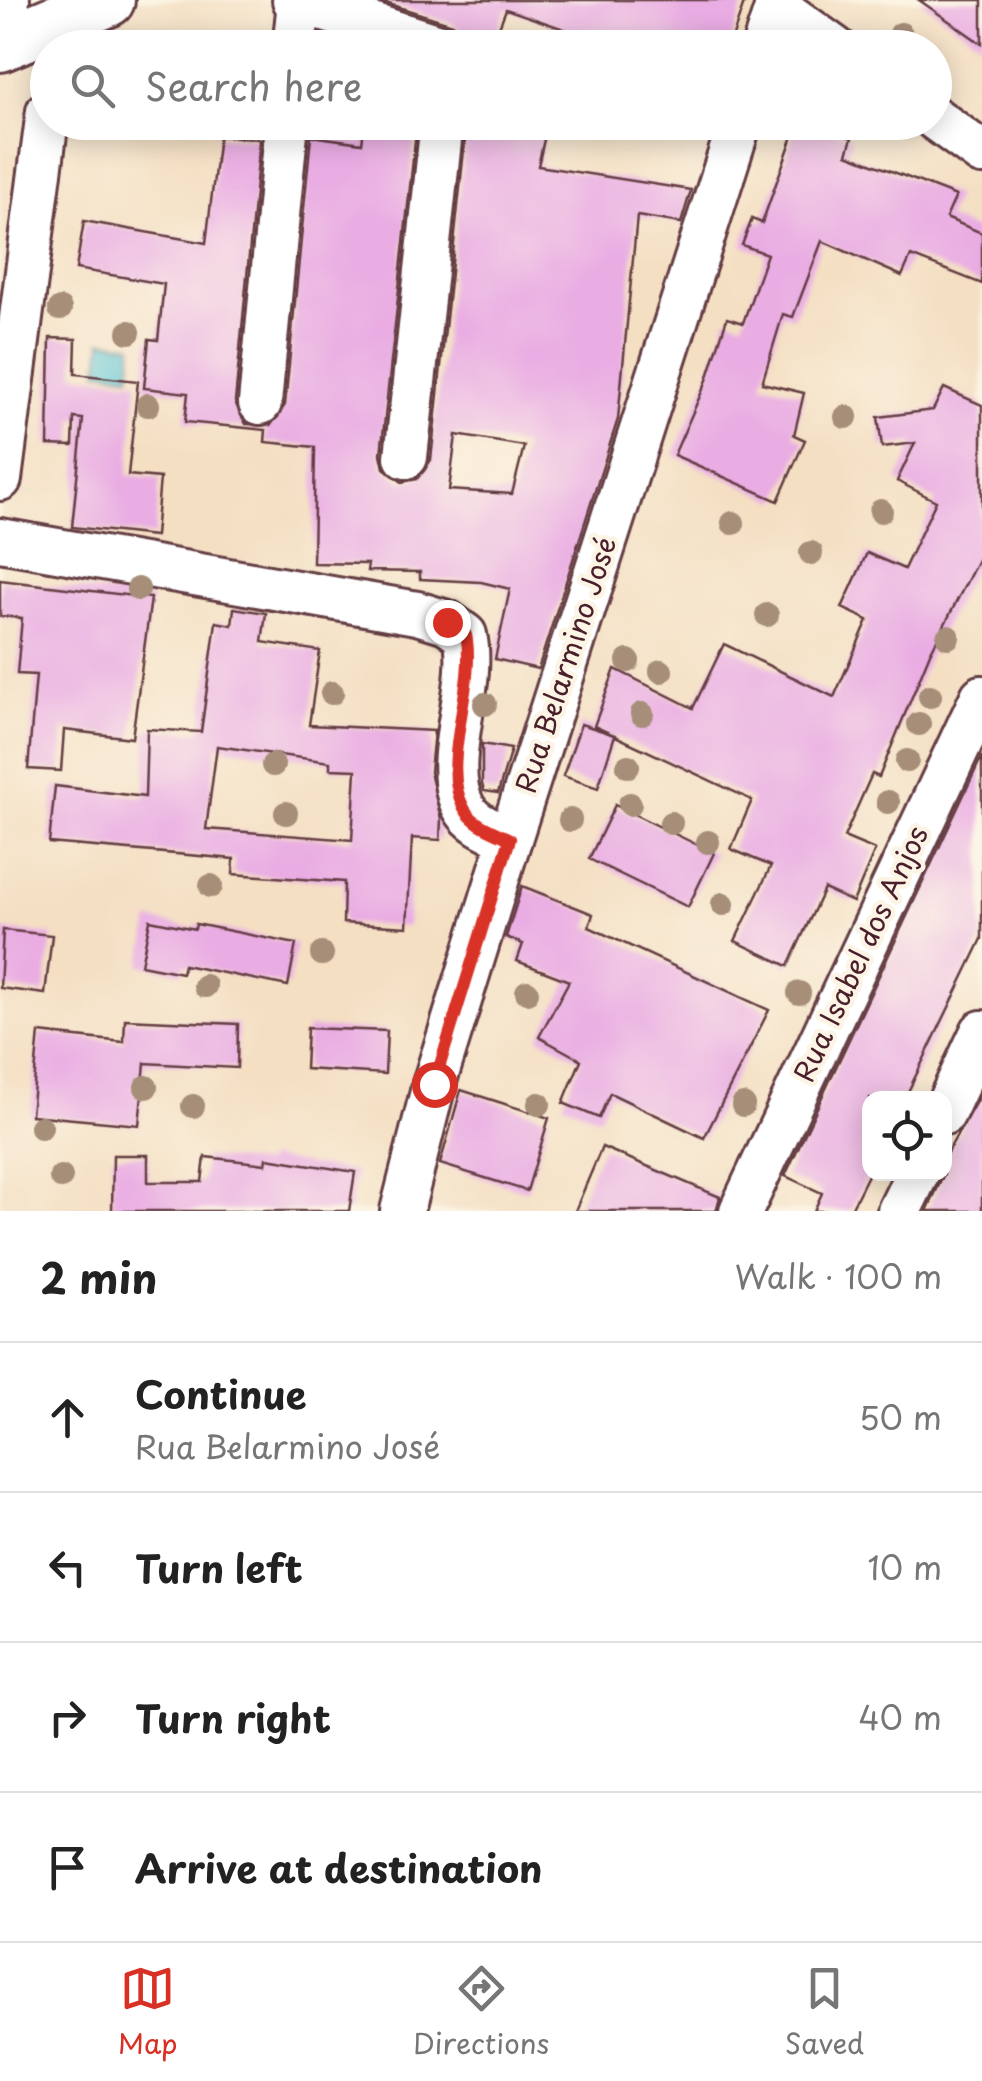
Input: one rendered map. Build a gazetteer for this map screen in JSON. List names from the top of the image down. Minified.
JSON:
{"streets":{"street":["Rua Belarmino José","Rua Isabel dos Anjos"]},"page":{"search":"Search here","heading":["2 min","Walk · 100 m"],"list":[["Continue","Rua Belarmino José","50 m"],["Turn left","10 m"],["Turn right","40 m"],"Arrive at destination"],"nav":["Map","Directions","Saved"]}}
